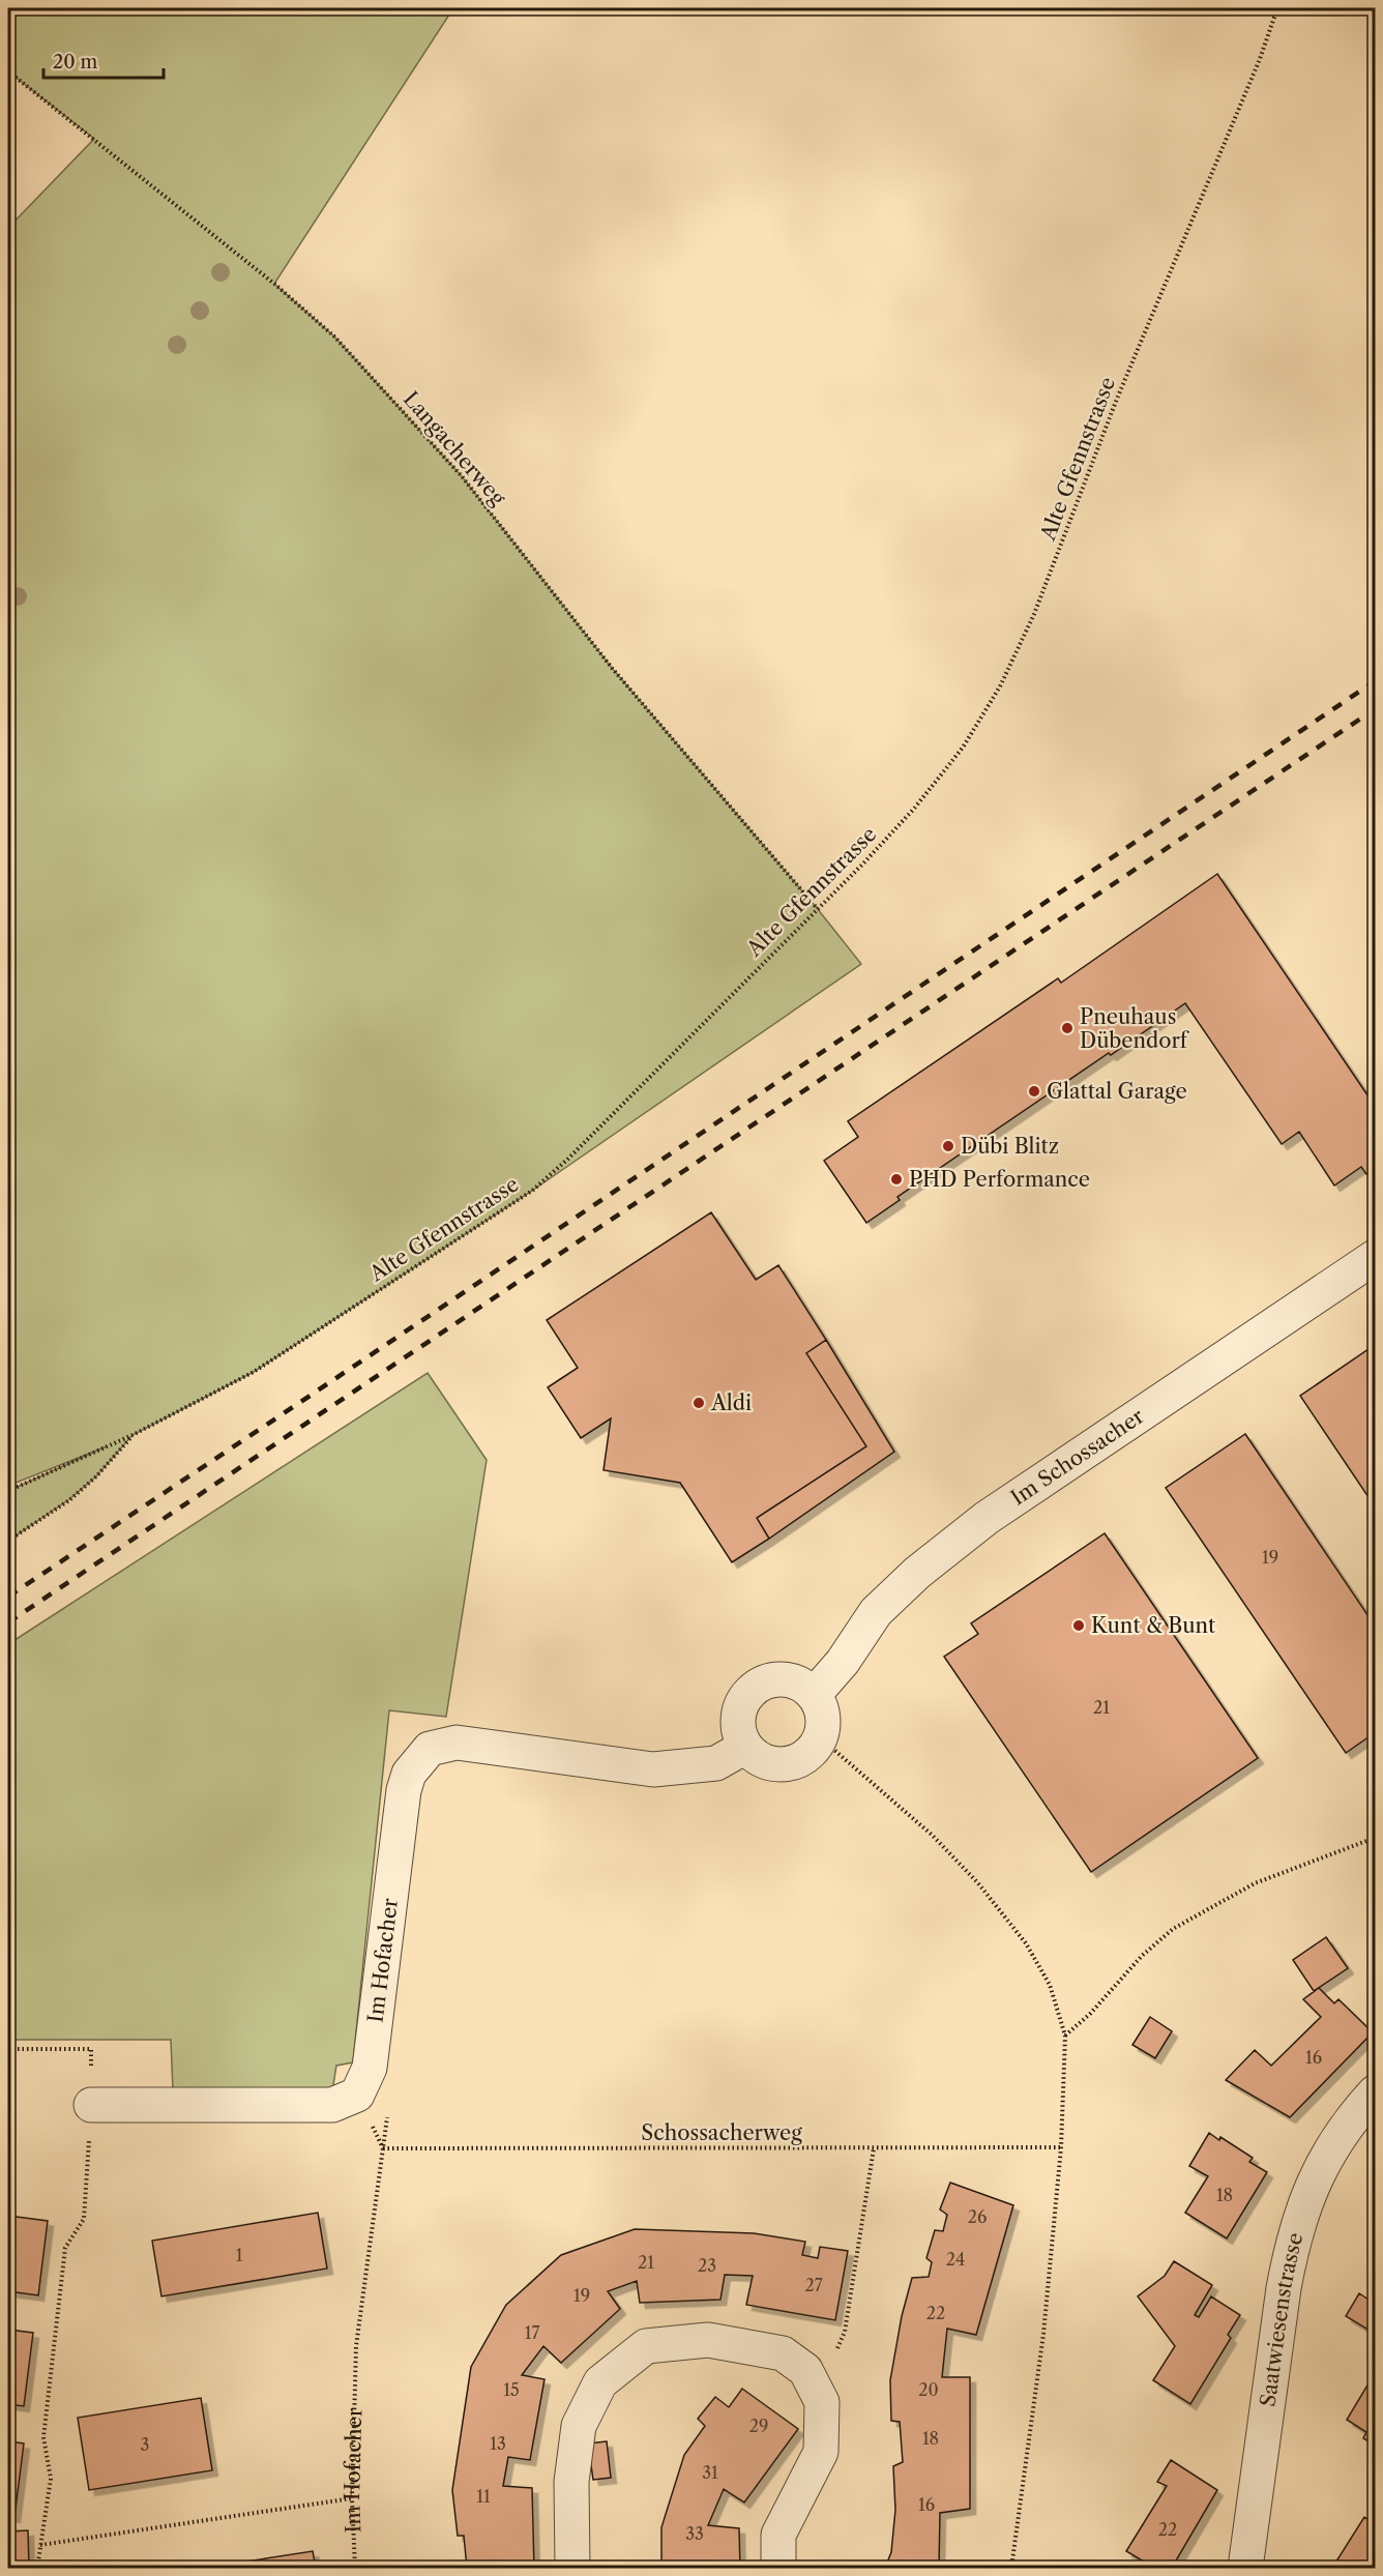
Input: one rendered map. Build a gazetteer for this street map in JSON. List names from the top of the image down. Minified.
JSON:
{"streets":{"street":["Im Schossacher","Im Hofacher","Saatwiesenstrasse"],"path":["Langacherweg","Alte Gfennstrasse","Schossacherweg"]},"crossings":[["Langacherweg","Alte Gfennstrasse"],["Im Schossacher","Im Hofacher"],["Im Hofacher","Schossacherweg"]],"places":["Pneuhaus Dübendorf","Glattal Garage","Dübi Blitz","PHD Performance","Aldi","Kunt & Bunt"],"house_numbers":["19","21","16","18","26","1","24","21","23","27","19","22","17","15","20","29","18","13","3","31","11","16","22","33"],"scale_bar":"20 m"}
